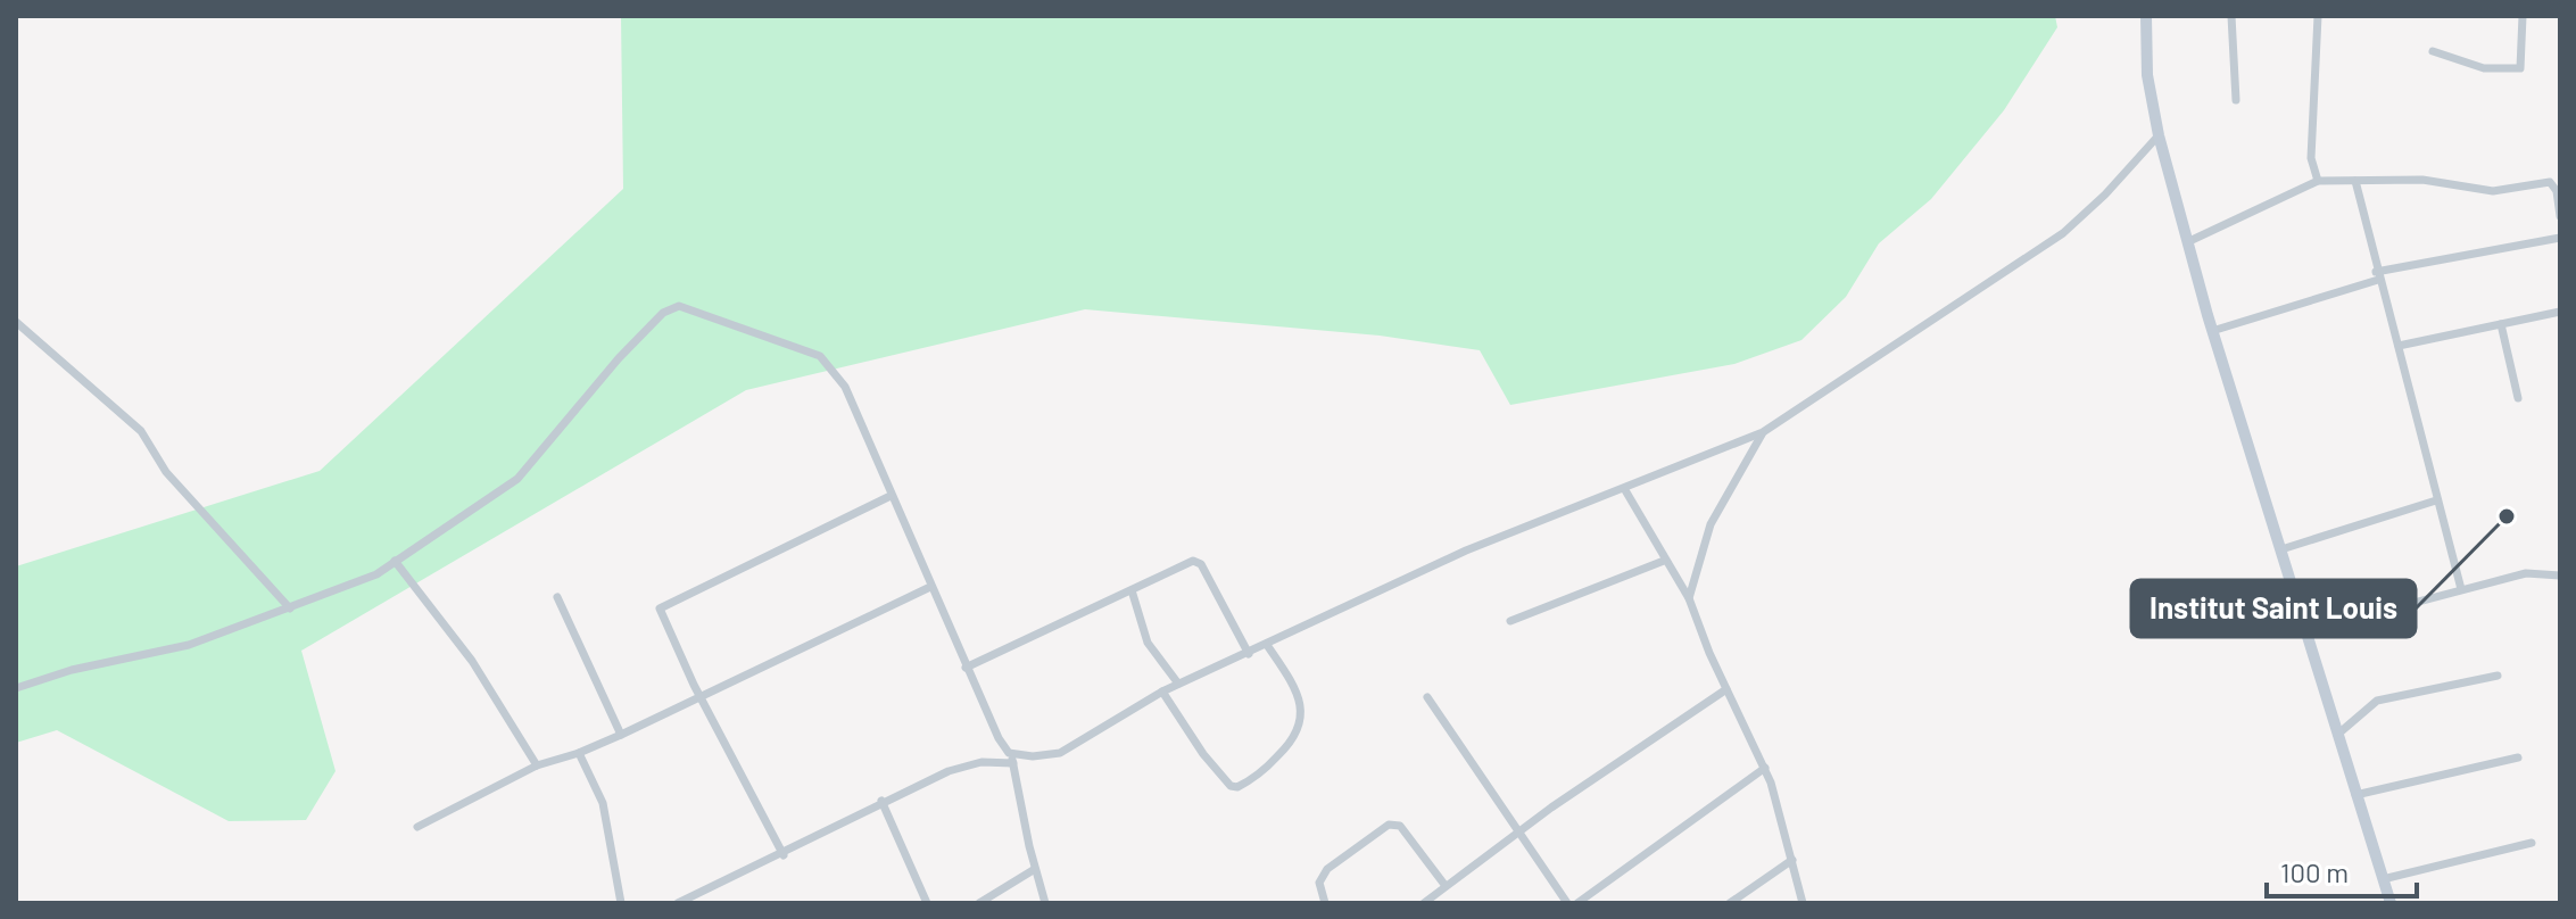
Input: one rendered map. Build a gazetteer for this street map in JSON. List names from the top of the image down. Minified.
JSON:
{"places":["Institut Saint Louis"],"scale_bar":"100 m"}
